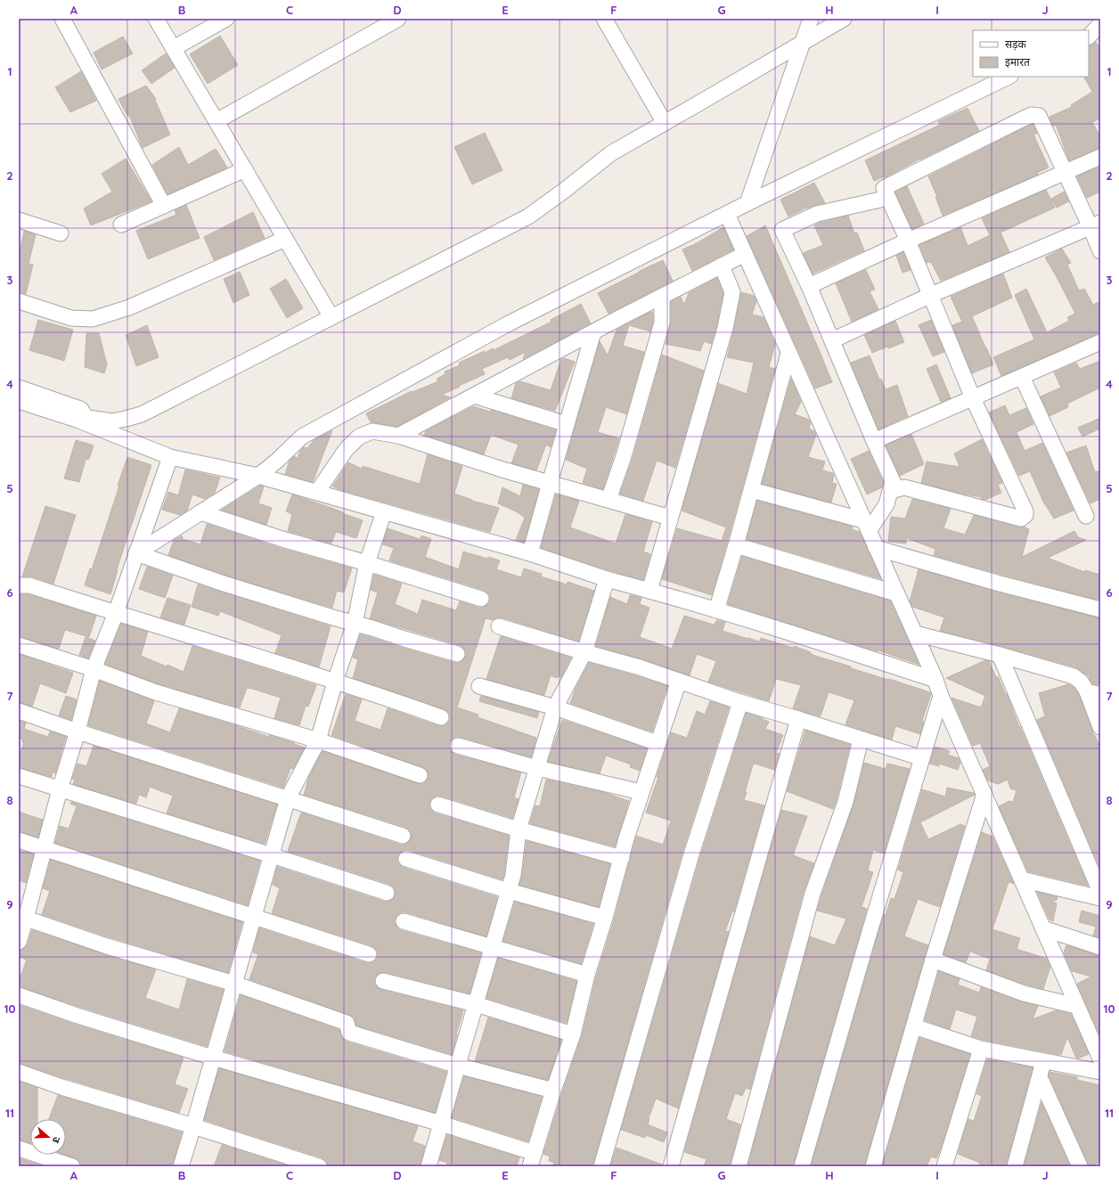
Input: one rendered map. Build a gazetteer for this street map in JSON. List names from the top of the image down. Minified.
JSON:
{"legend":["सड़क","इमारत"],"north":"right","grid":{"columns":["A","B","C","D","E","F","G","H","I","J"],"rows":["1","2","3","4","5","6","7","8","9","10","11"]}}
